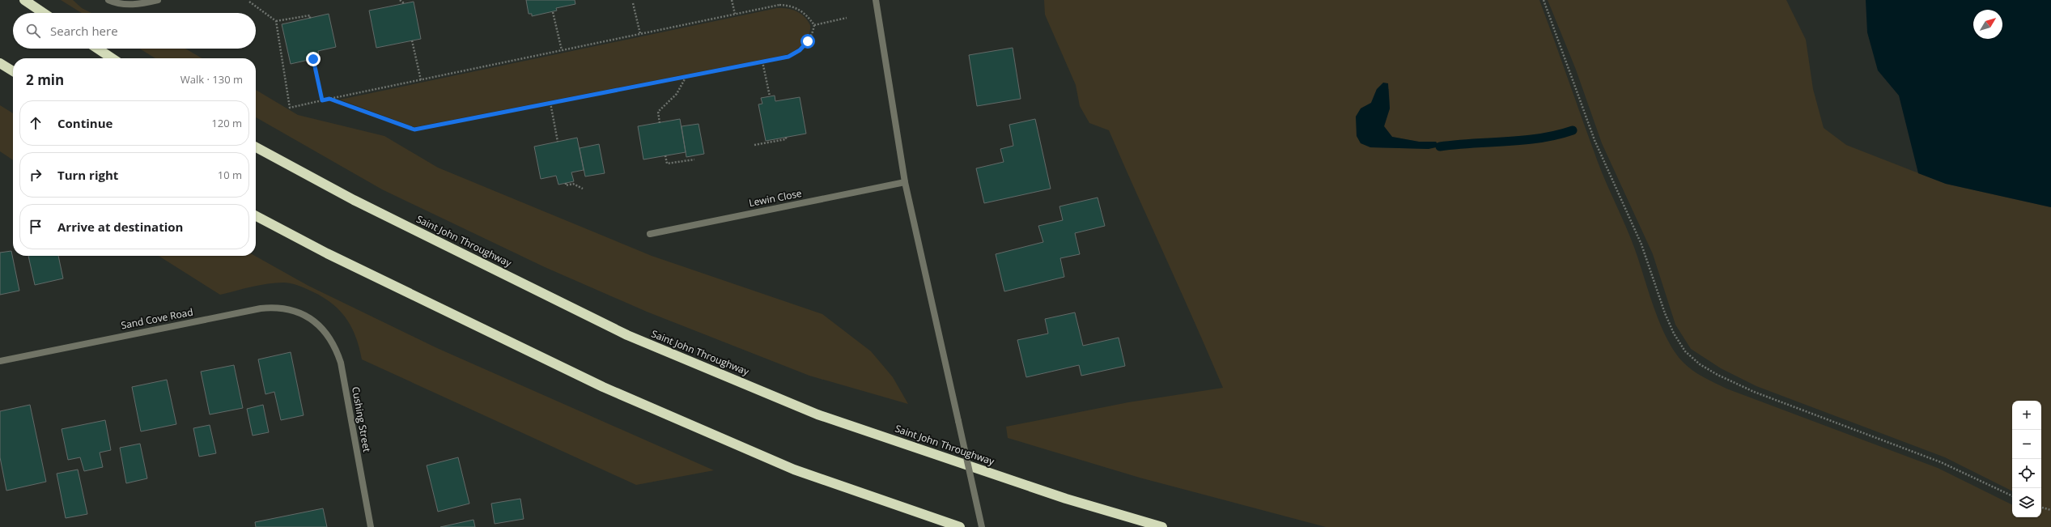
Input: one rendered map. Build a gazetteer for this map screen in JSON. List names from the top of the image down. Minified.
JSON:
{"streets":{"highway":["Saint John Throughway"],"street":["Lewin Close","Sand Cove Road","Cushing Street"]},"crossings":[["Sand Cove Road","Cushing Street"]],"north":"top right","page":{"search":"Search here","heading":["2 min","Walk · 130 m"],"list":[["Continue","120 m"],["Turn right","10 m"],"Arrive at destination"],"map_buttons":["+","−"]}}
